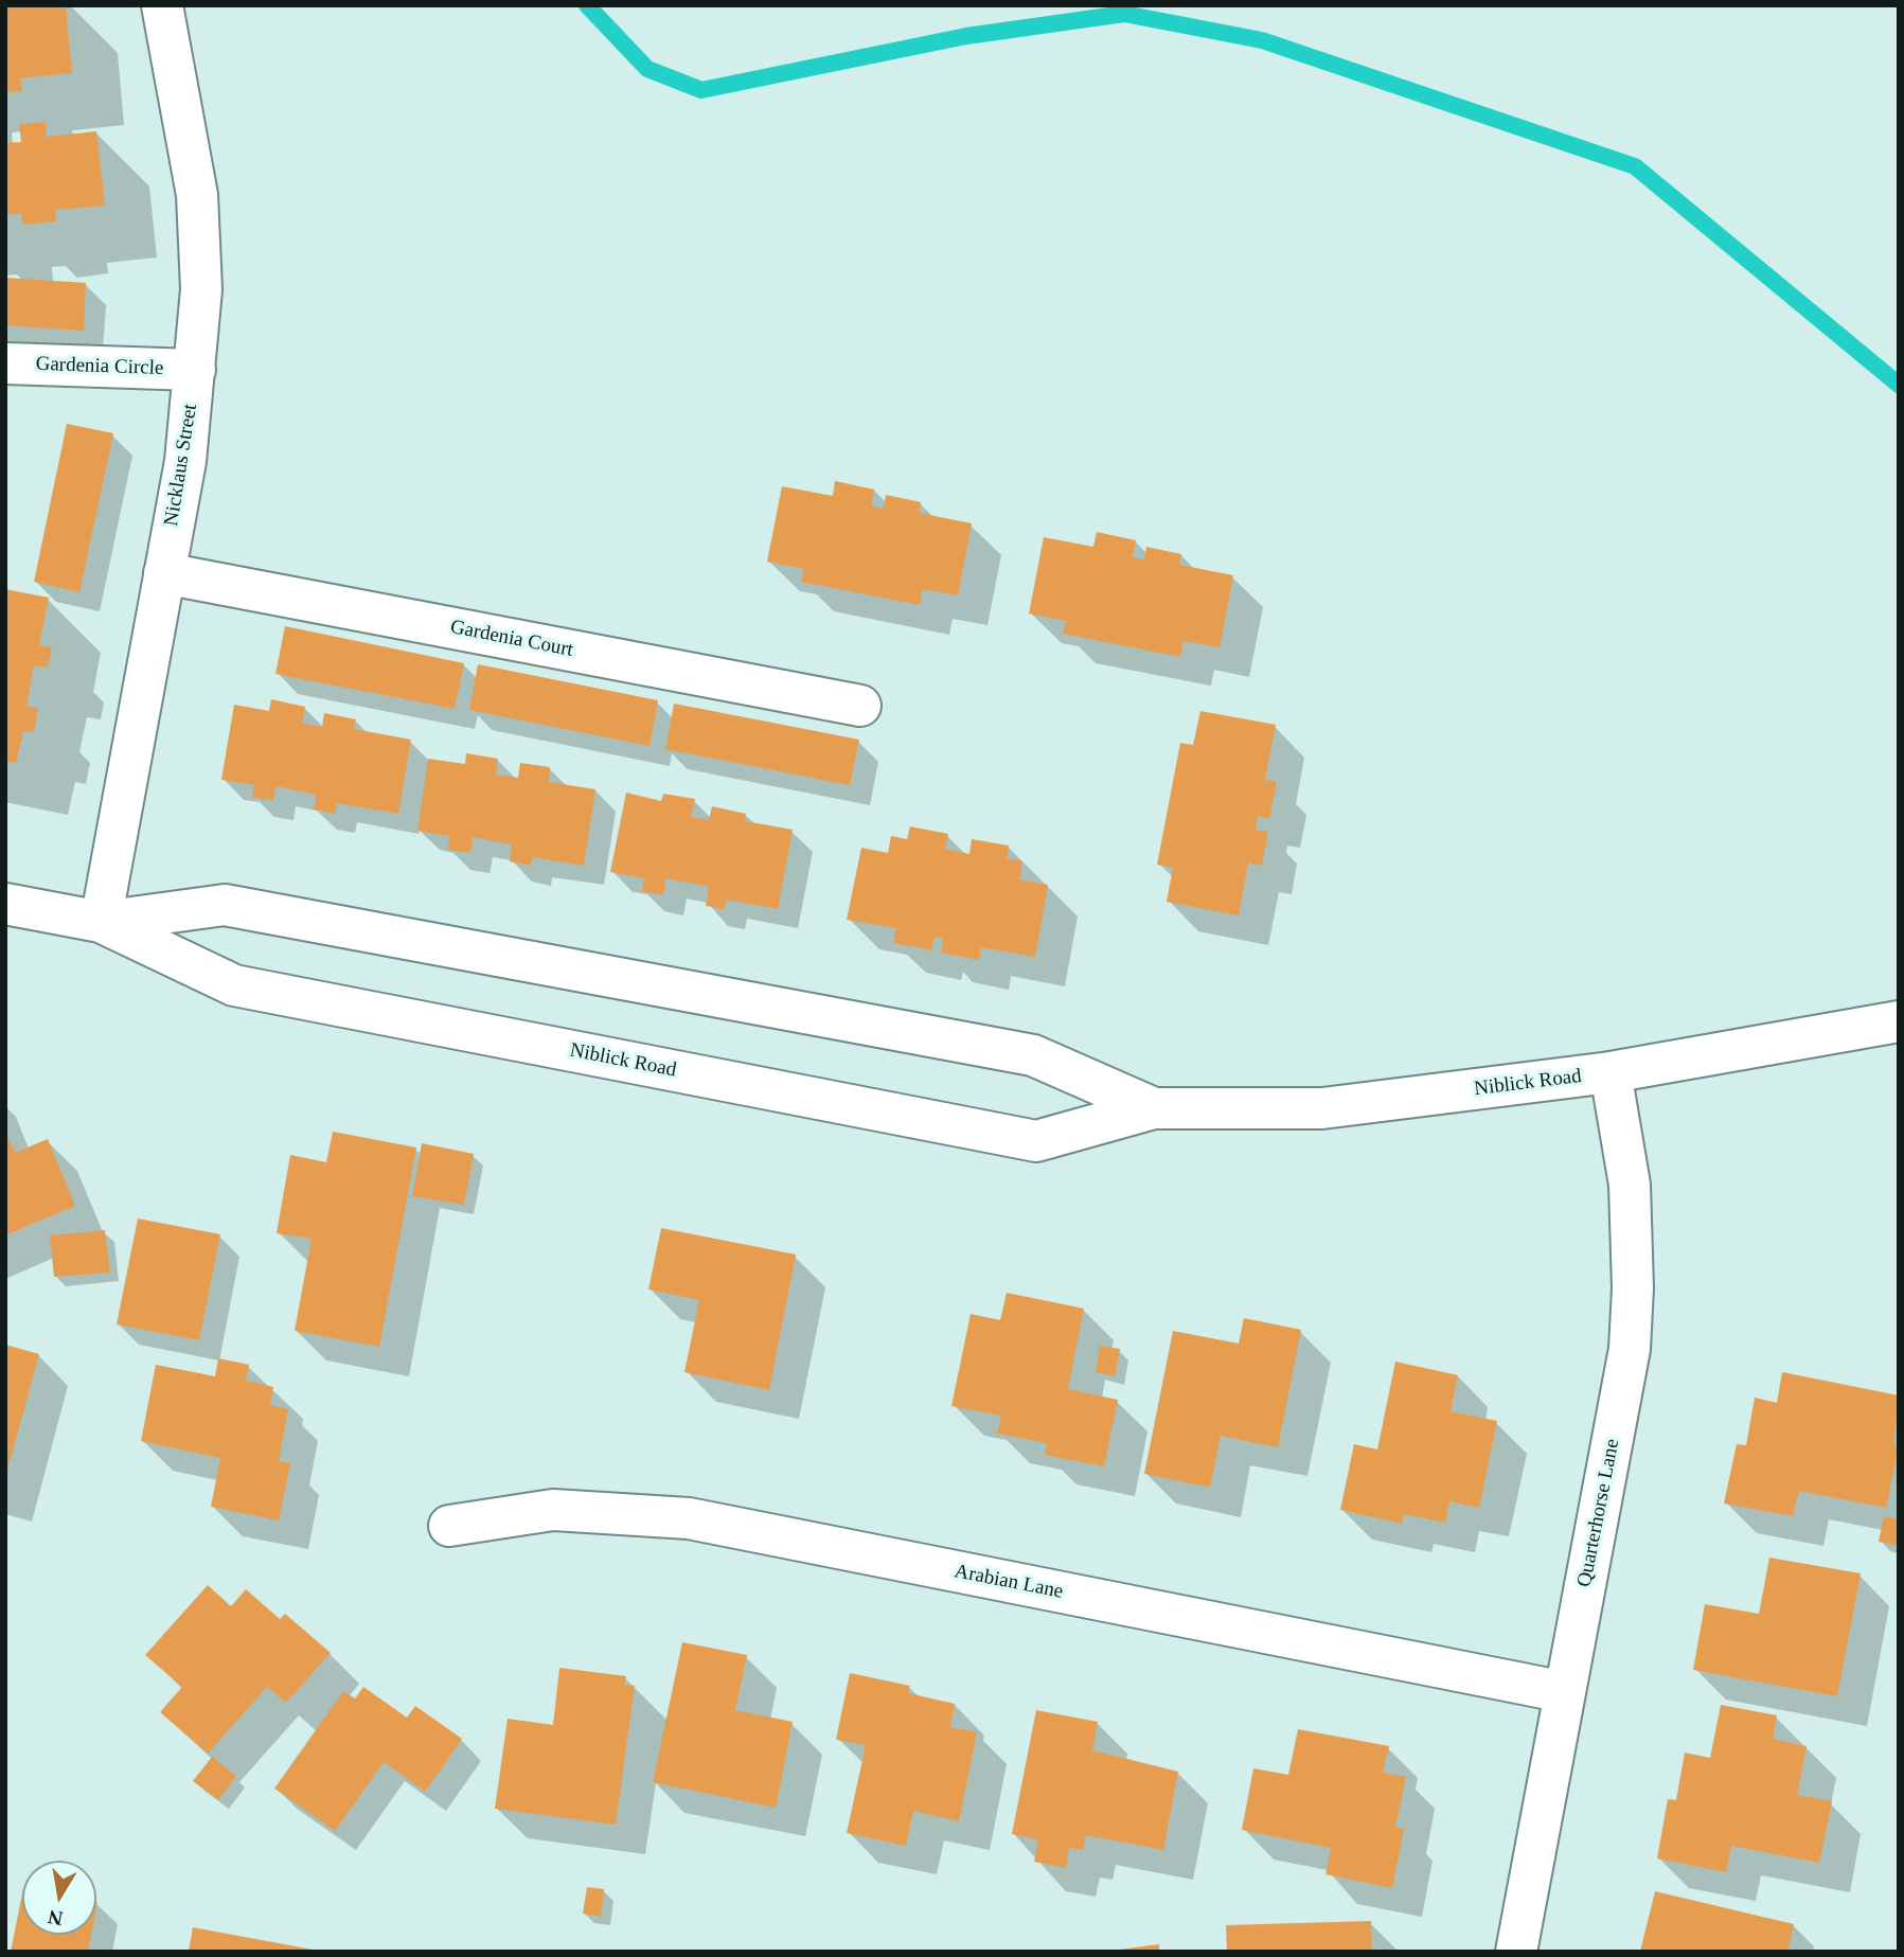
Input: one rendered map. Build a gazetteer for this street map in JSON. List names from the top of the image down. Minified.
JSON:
{"streets":{"street":["Gardenia Circle","Nicklaus Street","Gardenia Court","Niblick Road","Quarterhorse Lane","Arabian Lane"]},"crossings":[["Gardenia Circle","Nicklaus Street"],["Nicklaus Street","Gardenia Court"],["Nicklaus Street","Niblick Road"],["Niblick Road","Quarterhorse Lane"],["Quarterhorse Lane","Arabian Lane"]],"north":"bottom"}
